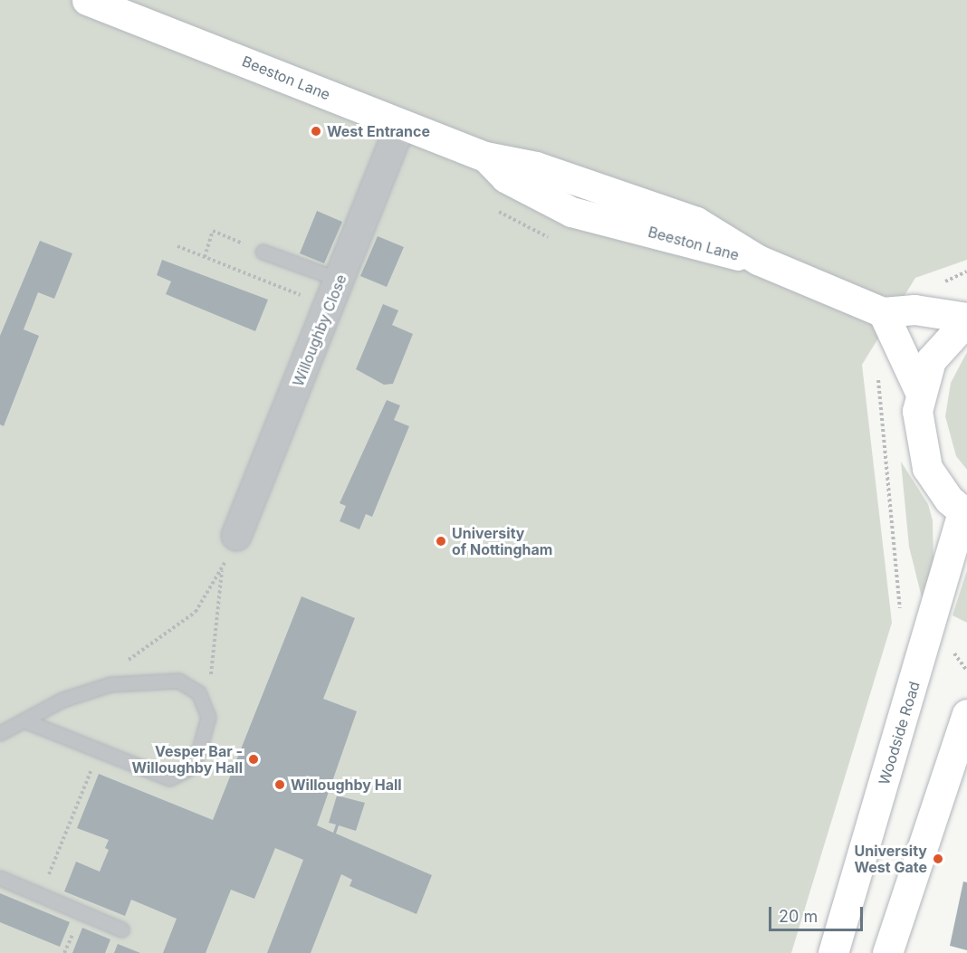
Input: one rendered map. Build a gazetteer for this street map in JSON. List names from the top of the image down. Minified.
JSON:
{"streets":{"street":["Beeston Lane","Willoughby Close","Woodside Road"]},"crossings":[["Beeston Lane","Willoughby Close"]],"places":["West Entrance","University of Nottingham","Vesper Bar - Willoughby Hall","Willoughby Hall","University West Gate"],"scale_bar":"20 m"}
